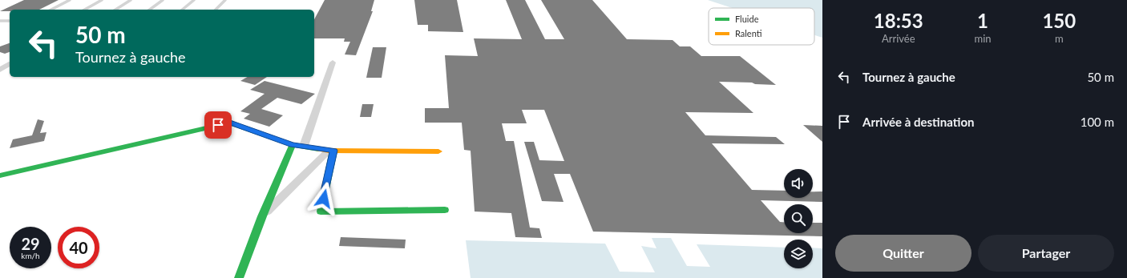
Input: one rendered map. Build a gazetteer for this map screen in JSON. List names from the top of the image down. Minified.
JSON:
{"legend":["Fluide","Ralenti"],"page":{"eta":["18:53","Arrivée","1","min","150","m"],"turn":["50 m","Tournez à gauche"],"list":[{"name":"Tournez à gauche","value":"50 m"},{"name":"Arrivée à destination","value":"100 m"}],"speed":"29 km/h","limit":"40","buttons":["Quitter","Partager"]}}
